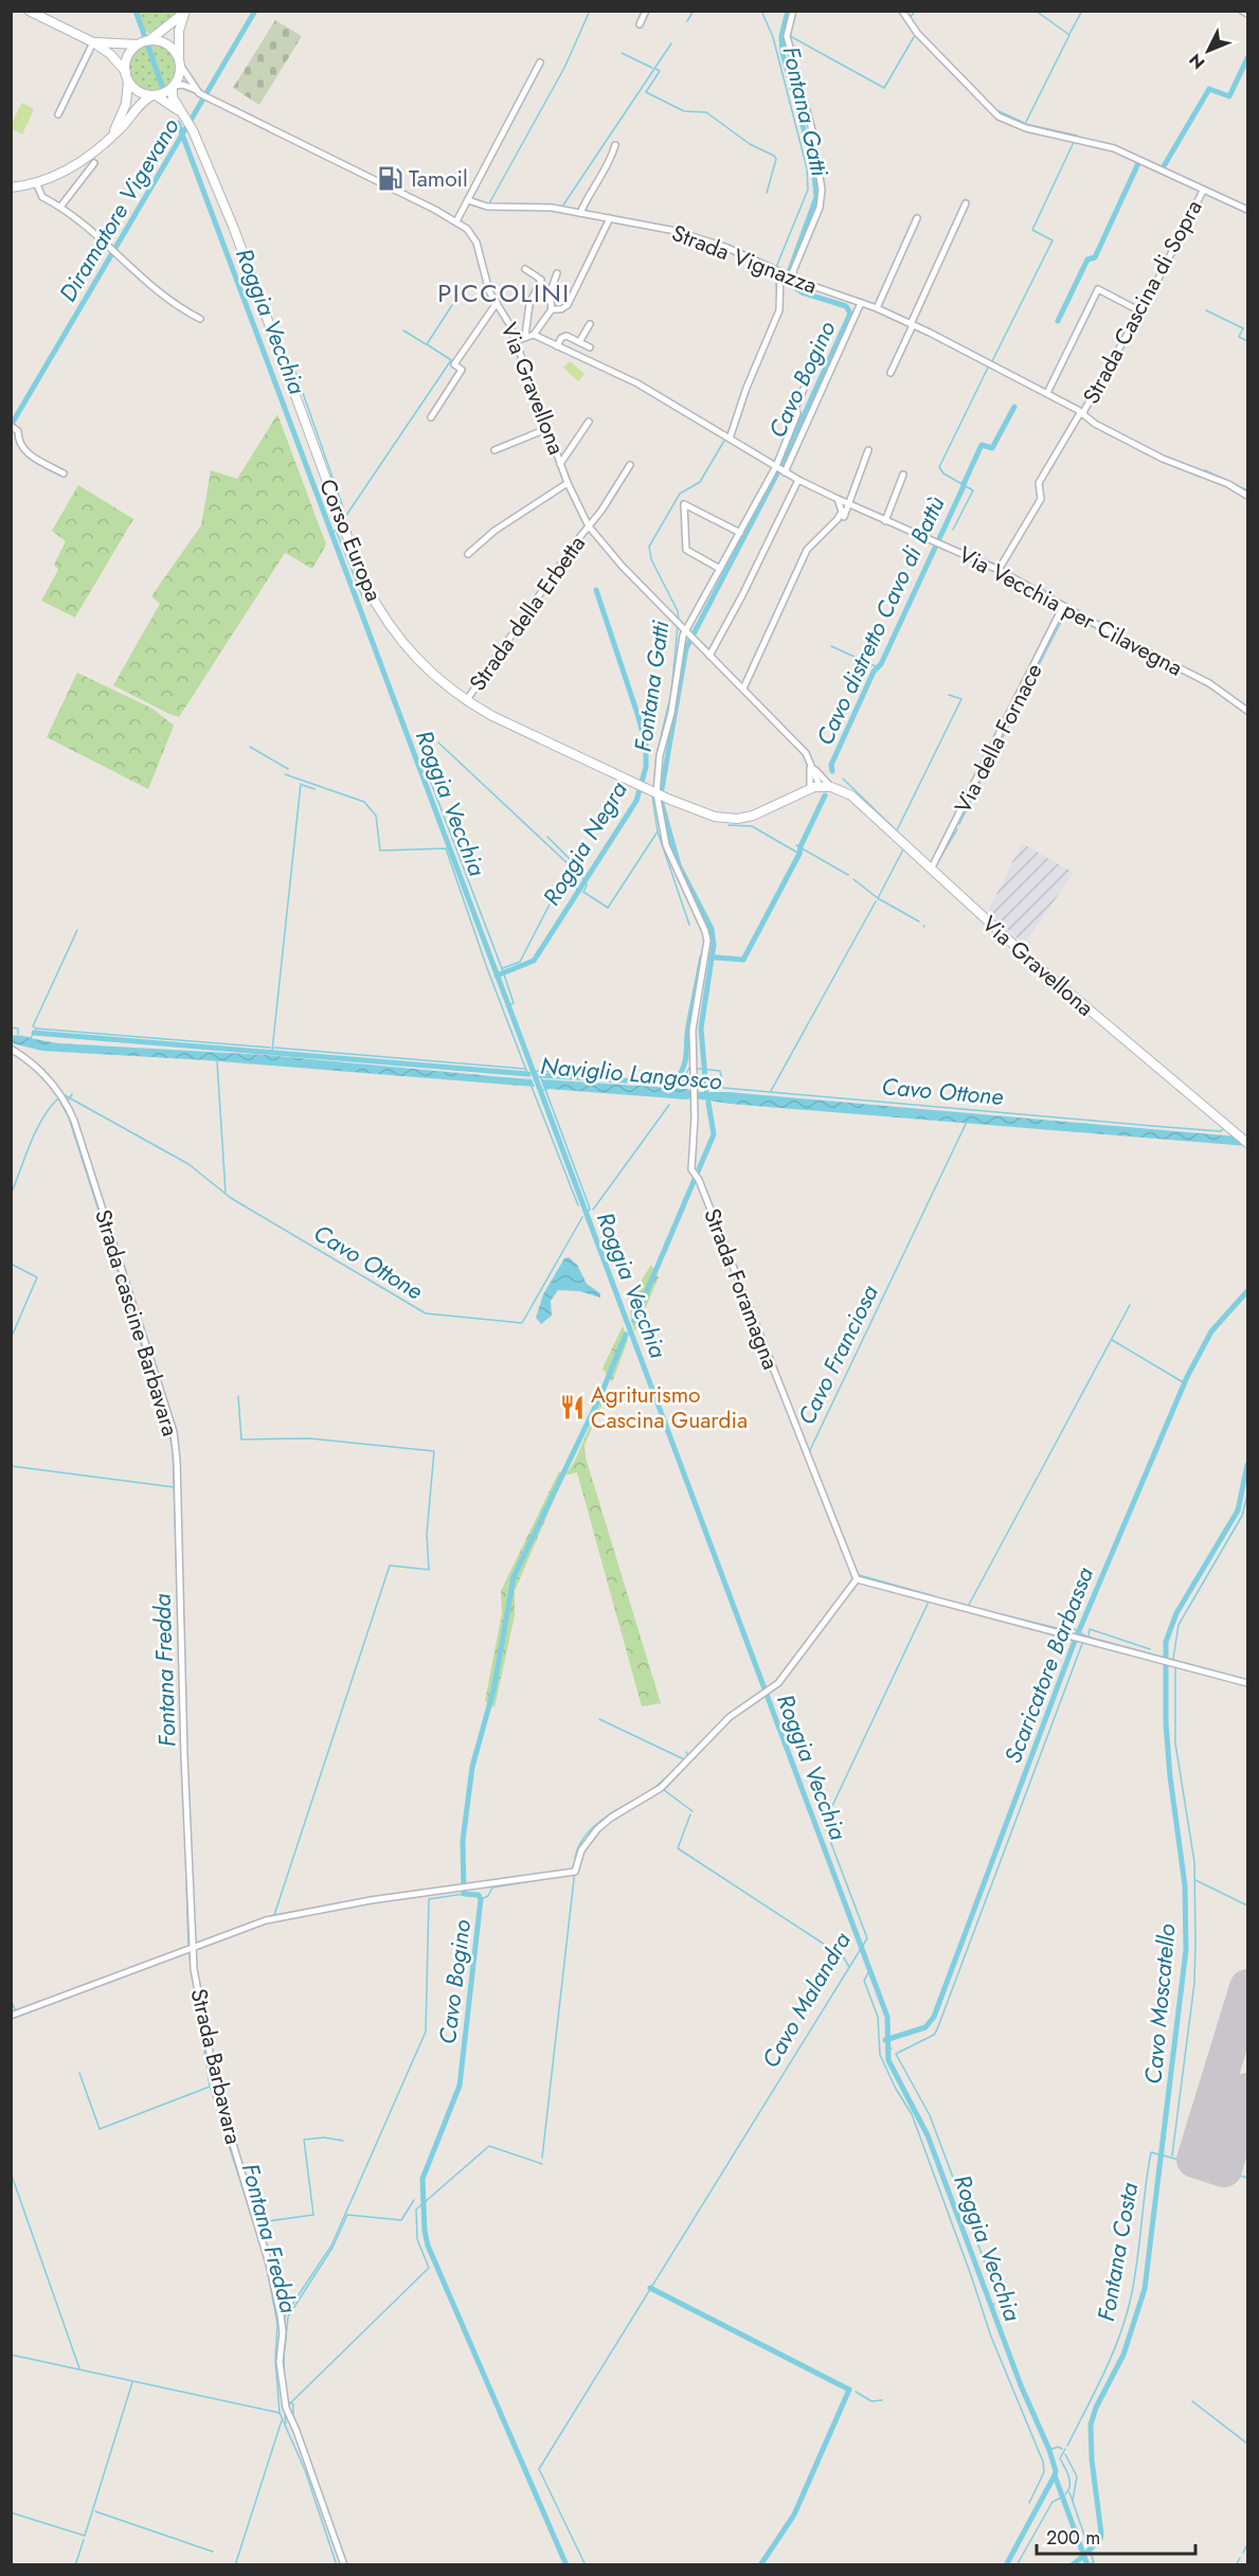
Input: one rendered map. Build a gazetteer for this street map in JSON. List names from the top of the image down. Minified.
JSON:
{"streets":{"main road":["Via Gravellona","Corso Europa"],"street":["Strada Vignazza","Strada Cascina di Sopra","Via Vecchia per Cilavegna","Strada della Erbetta","Via della Fornace","Strada Foramagna","Strada cascine Barbavara","Strada Barbavara"]},"crossings":[["Strada Vignazza","Strada Cascina di Sopra"],["Strada Cascina di Sopra","Via Vecchia per Cilavegna"],["Via Gravellona","Corso Europa"],["Via Gravellona","Strada della Erbetta"],["Via Gravellona","Via della Fornace"],["Corso Europa","Strada della Erbetta"],["Corso Europa","Strada Foramagna"],["Via Vecchia per Cilavegna","Via della Fornace"],["Strada cascine Barbavara","Strada Barbavara"]],"districts":["PICCOLINI"],"water":["Fontana Gatti","Diramatore Vigevano","Roggia Vecchia","Cavo Bogino","Cavo distretto Cavo di Battù","Roggia Negra","Naviglio Langosco","Cavo Ottone","Cavo Franciosa","Scaricatore Barbassa","Fontana Fredda","Cavo Malandra","Cavo Moscatello","Fontana Costa"],"places":{"fuel station":["Tamoil"],"restaurant":["Agriturismo Cascina Guardia"]},"scale_bar":"200 m","north":"bottom left"}
